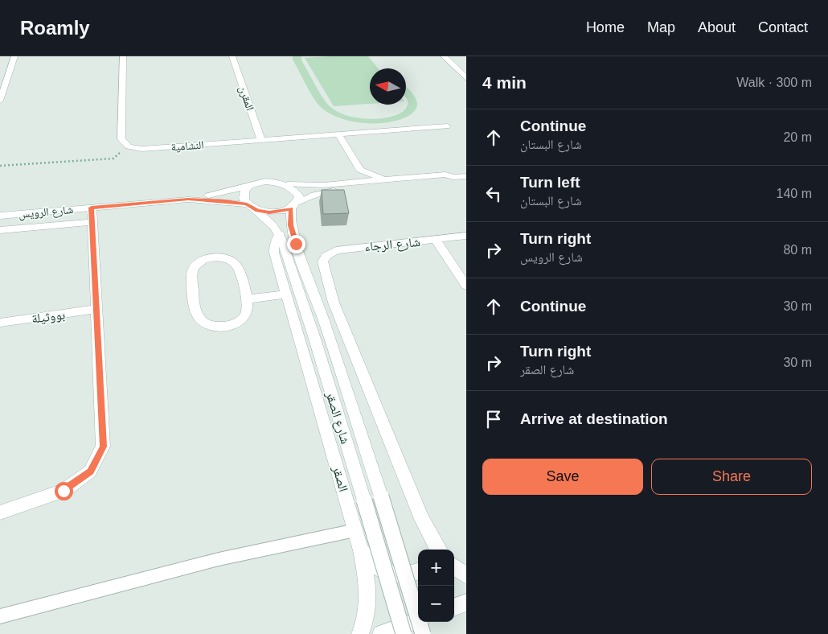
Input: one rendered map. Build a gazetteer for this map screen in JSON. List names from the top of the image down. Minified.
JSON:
{"streets":{"street":["المقرن","النشامية","شارع الرويس","شارع الرجاء","بووثيلة","شارع الصقر","الصقر"]},"crossings":[["المقرن","النشامية"],["شارع الرويس","شارع الصقر"],["شارع الصقر","الصقر"]],"north":"left","page":{"header":"Roamly","nav":["Home","Map","About","Contact"],"heading":["4 min","Walk · 300 m"],"list":[["Continue","شارع البستان","20 m"],["Turn left","شارع البستان","140 m"],["Turn right","شارع الرويس","80 m"],["Continue","30 m"],["Turn right","شارع الصقر","30 m"],"Arrive at destination"],"buttons":["Save","Share"],"map_buttons":["+","−"]}}
